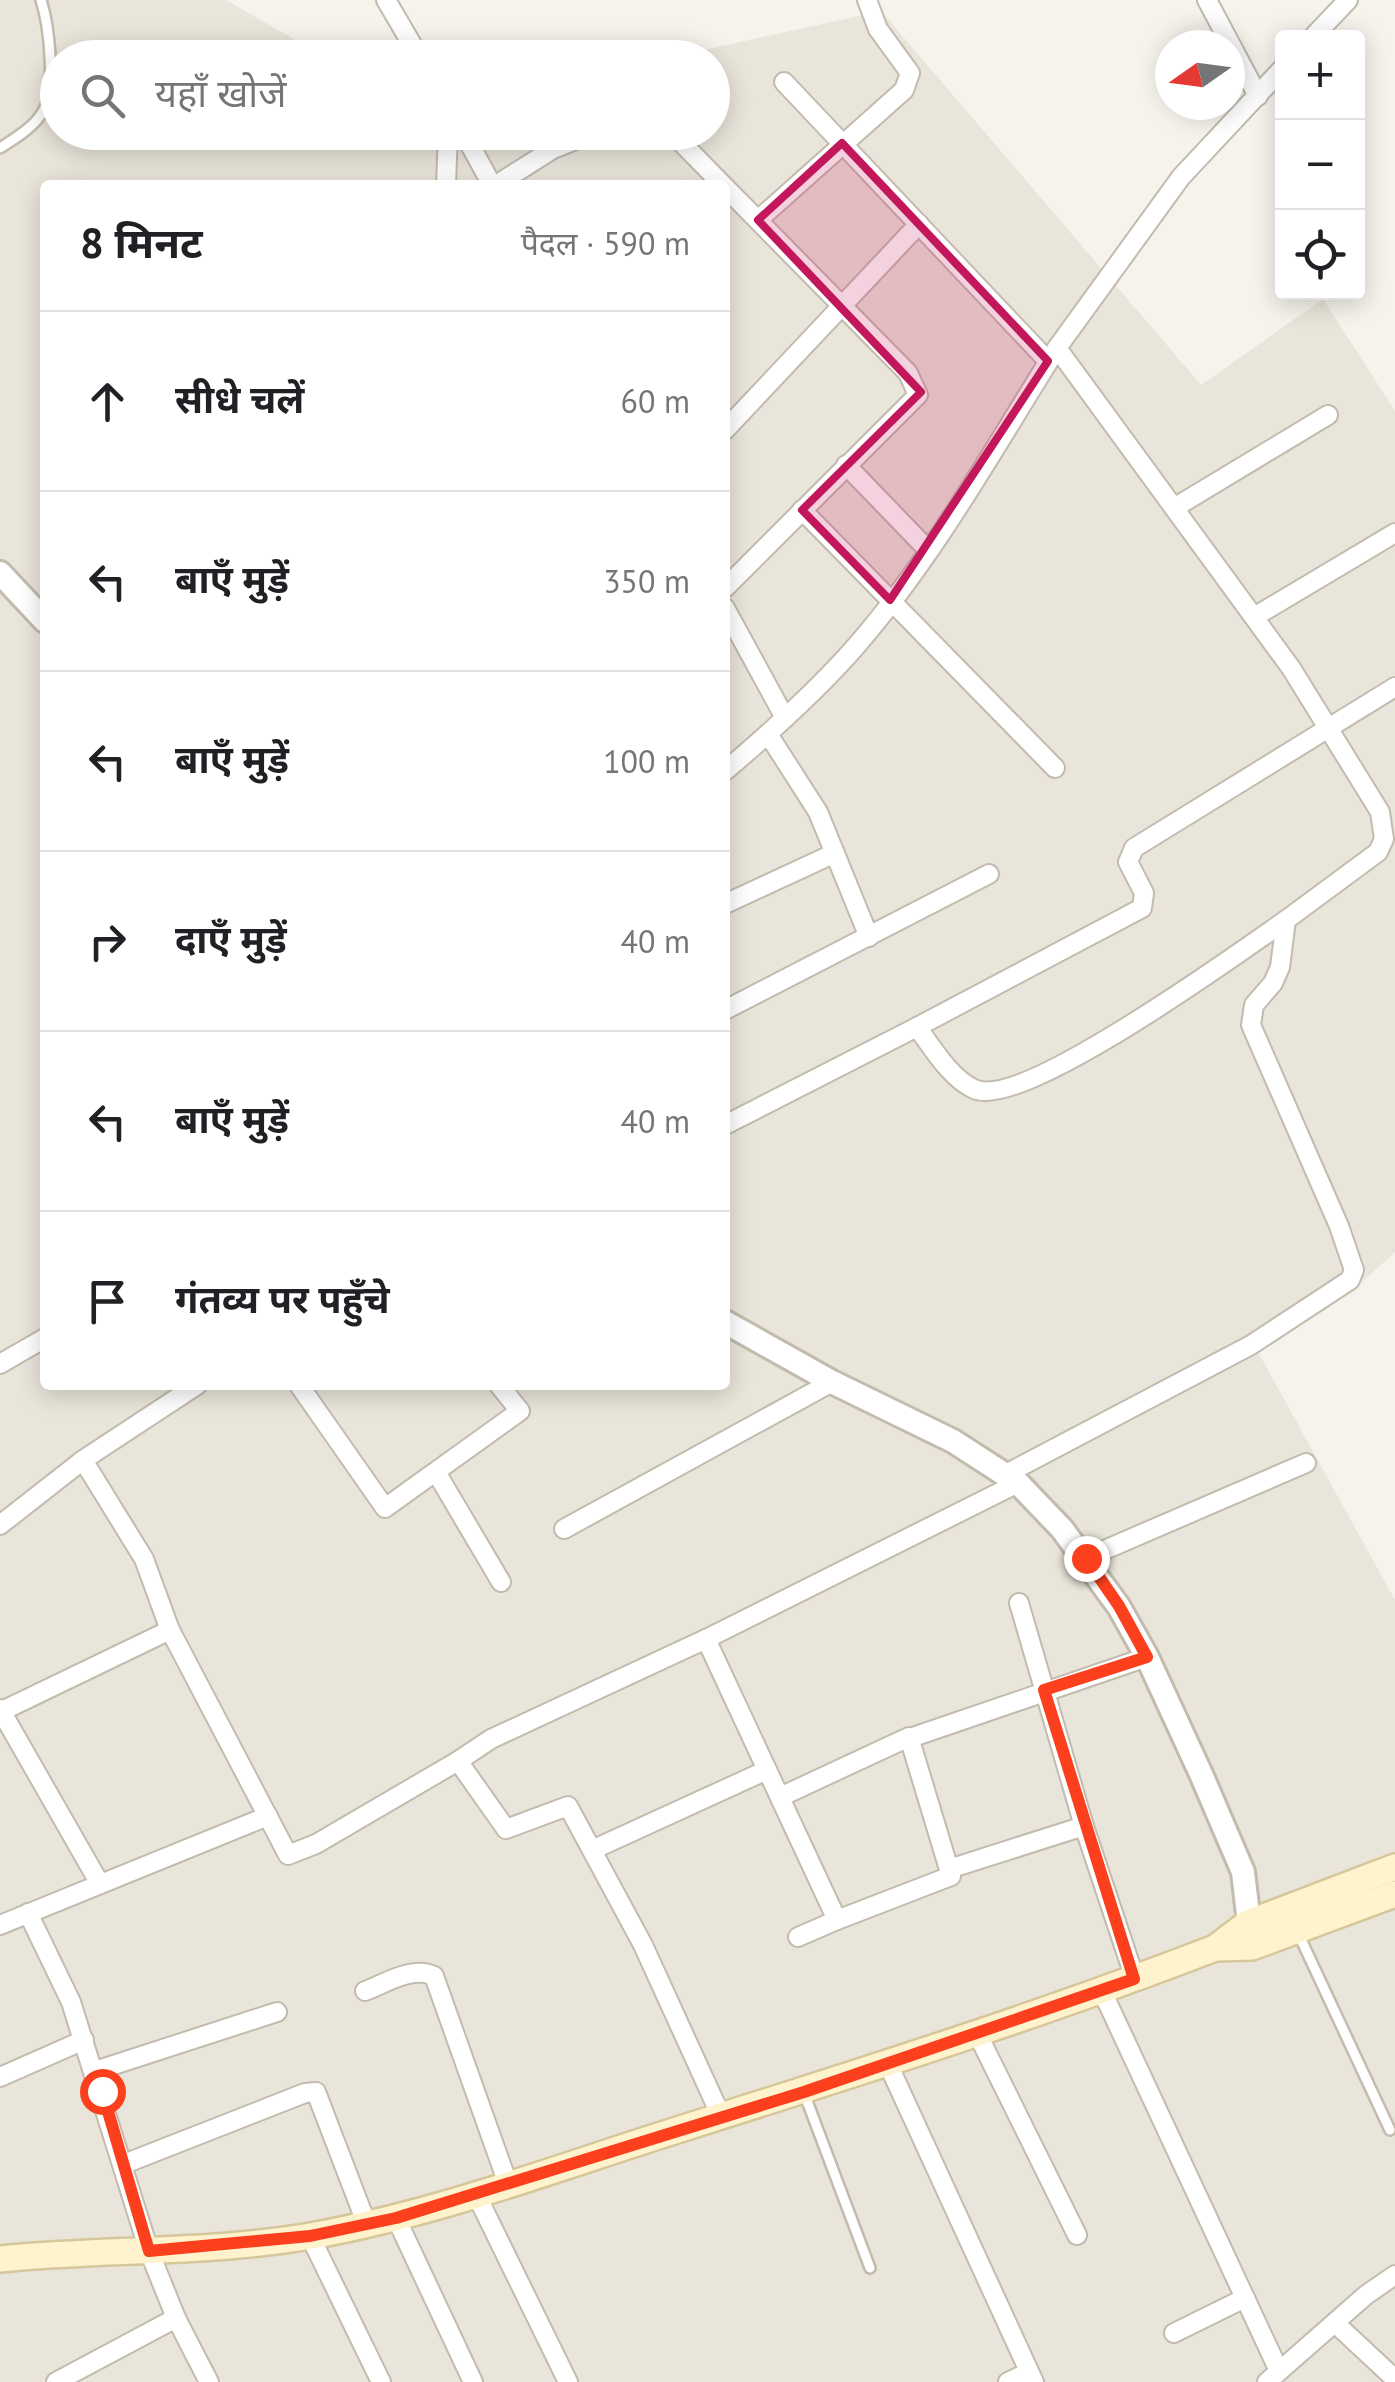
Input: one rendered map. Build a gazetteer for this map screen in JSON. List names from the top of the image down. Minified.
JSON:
{"north":"left","page":{"map_buttons":["+","−"],"search":"यहाँ खोजें","heading":["8 मिनट","पैदल · 590 m"],"list":[["सीधे चलें","60 m"],["बाएँ मुड़ें","350 m"],["बाएँ मुड़ें","100 m"],["दाएँ मुड़ें","40 m"],["बाएँ मुड़ें","40 m"],"गंतव्य पर पहुँचे"]}}
